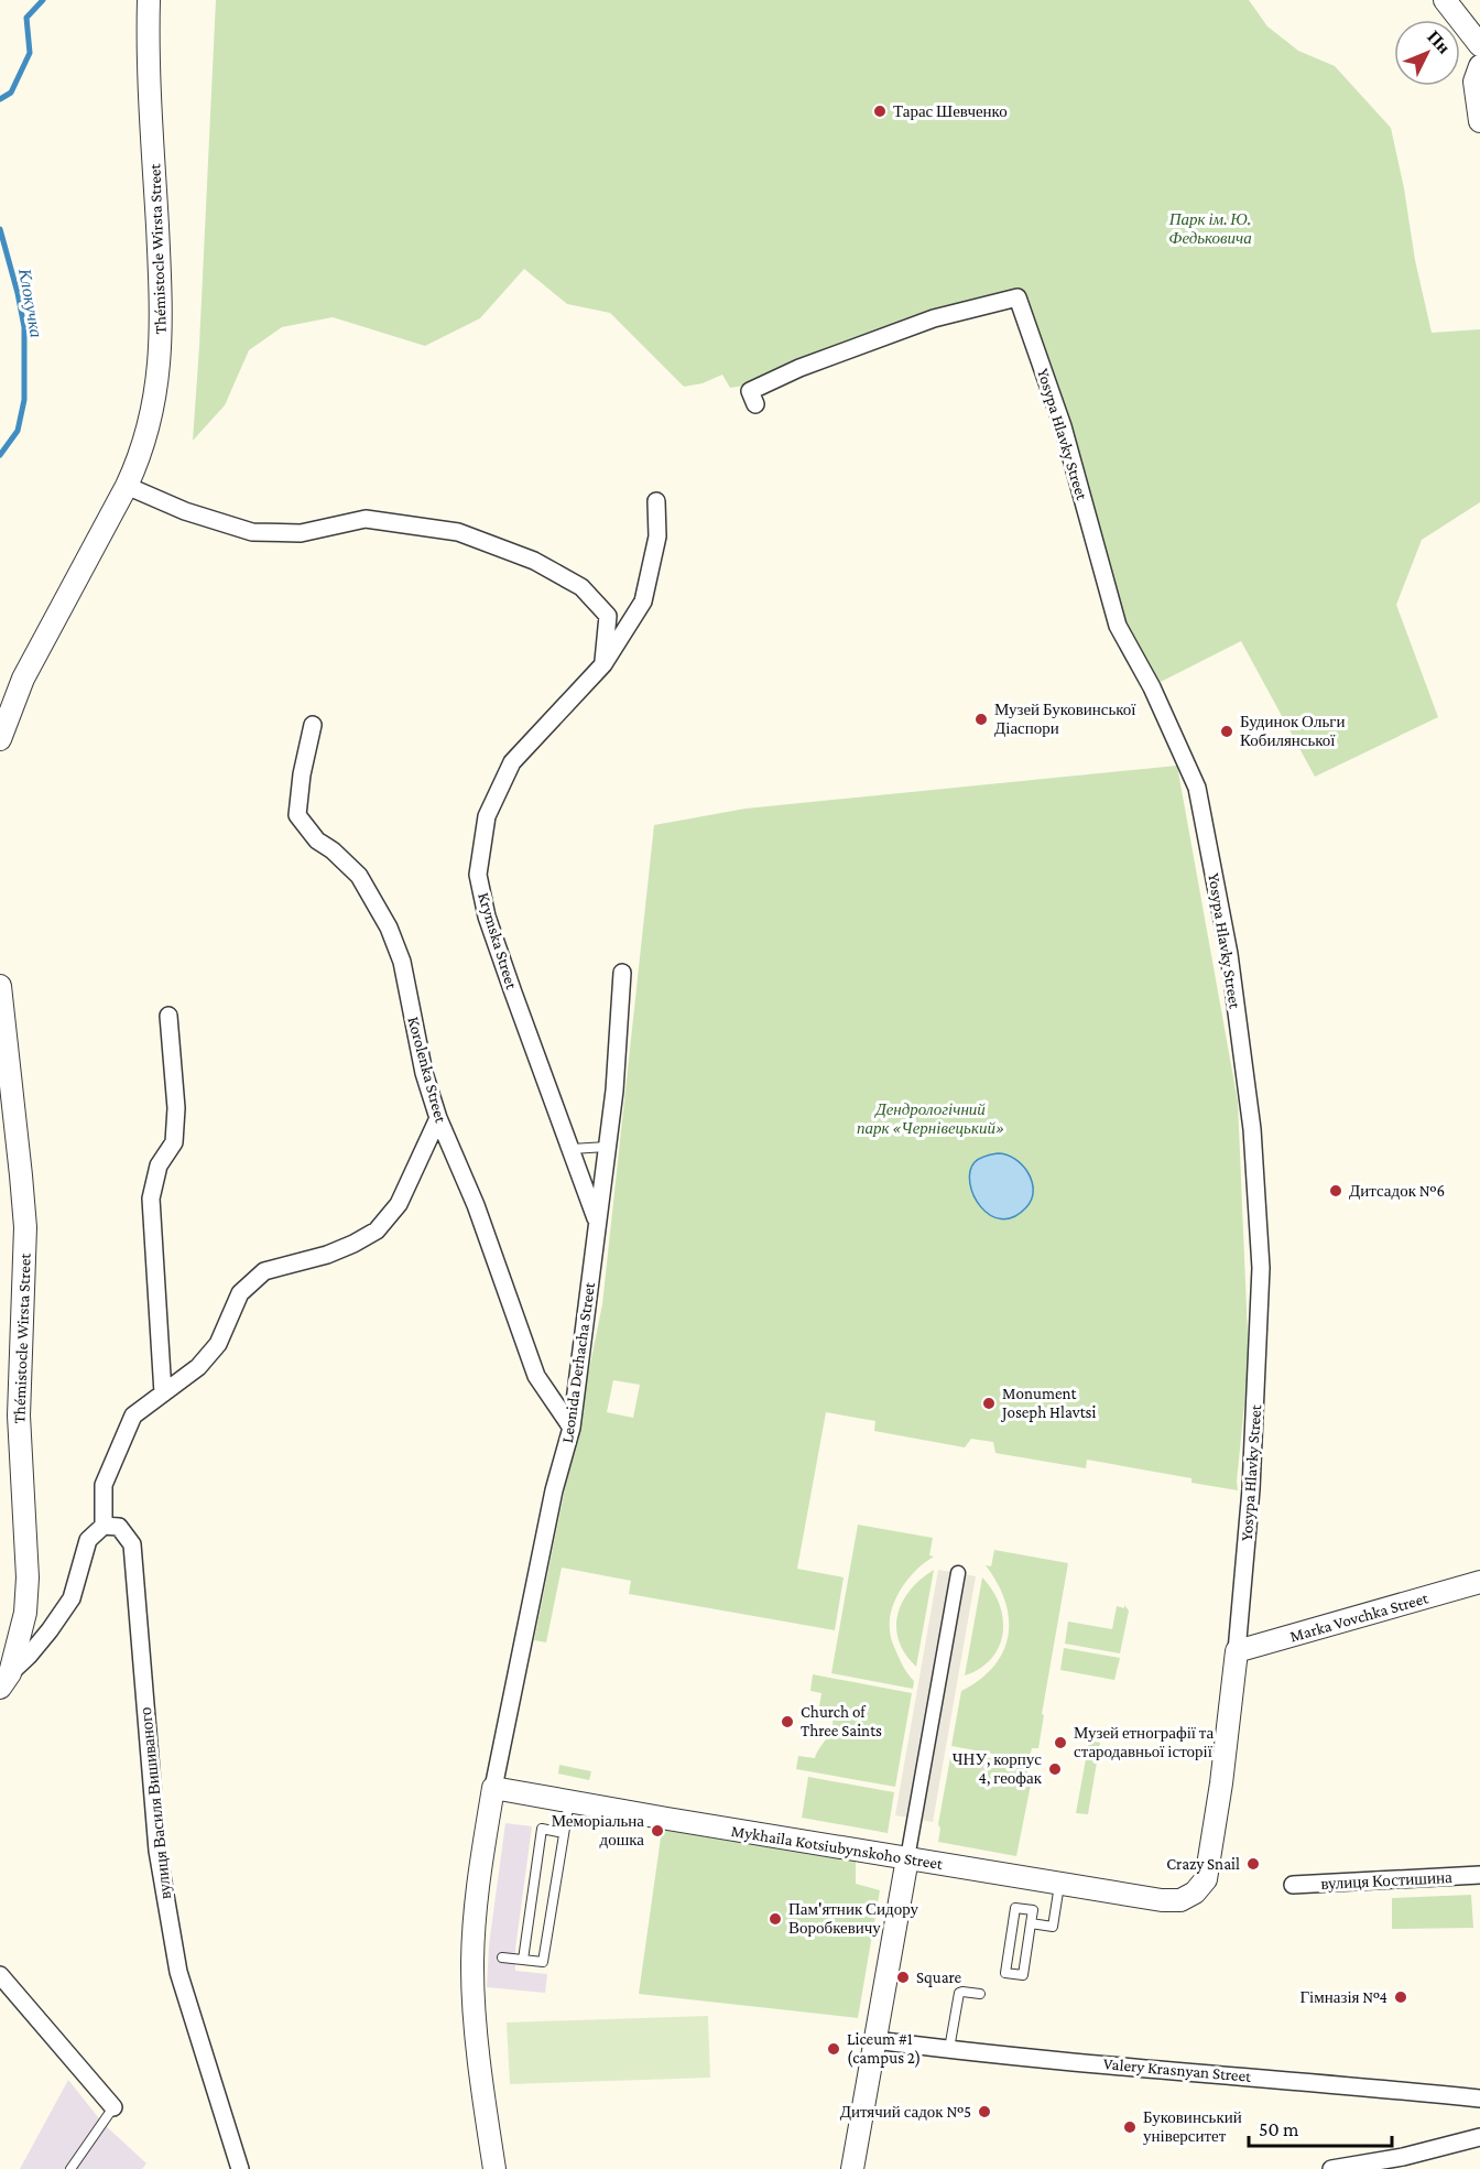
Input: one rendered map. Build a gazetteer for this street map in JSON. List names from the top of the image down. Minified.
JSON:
{"streets":{"street":["Thémistocle Wirsta Street","Yosypa Hlavky Street","Krymska Street","Korolenka Street","Leonida Derhacha Street","Marka Vovchka Street","вулиця Василя Вишиваного","Mykhaila Kotsiubynskoho Street","вулиця Костишина","Valery Krasnyan Street"]},"crossings":[["Yosypa Hlavky Street","Marka Vovchka Street"],["Yosypa Hlavky Street","Mykhaila Kotsiubynskoho Street"],["Krymska Street","Leonida Derhacha Street"],["Korolenka Street","Leonida Derhacha Street"],["Leonida Derhacha Street","Mykhaila Kotsiubynskoho Street"]],"water":["Клокучка"],"parks":["Парк ім. Ю. Федьковича","Дендрологічний парк «Чернівецький»"],"places":["Тарас Шевченко","Музей Буковинської Діаспори","Будинок Ольги Кобилянської","Дитсадок №6","Monument Joseph Hlavtsi","Church of Three Saints","Музей етнографії та стародавньої історії","ЧНУ, корпус 4, геофак","Меморіальна дошка","Crazy Snail","Пам'ятник Сидору Воробкевичу","Square","Гімназія №4","Liceum #1 (campus 2)","Дитячий садок №5","Буковинський університет"],"scale_bar":"50 m","north":"top right"}
